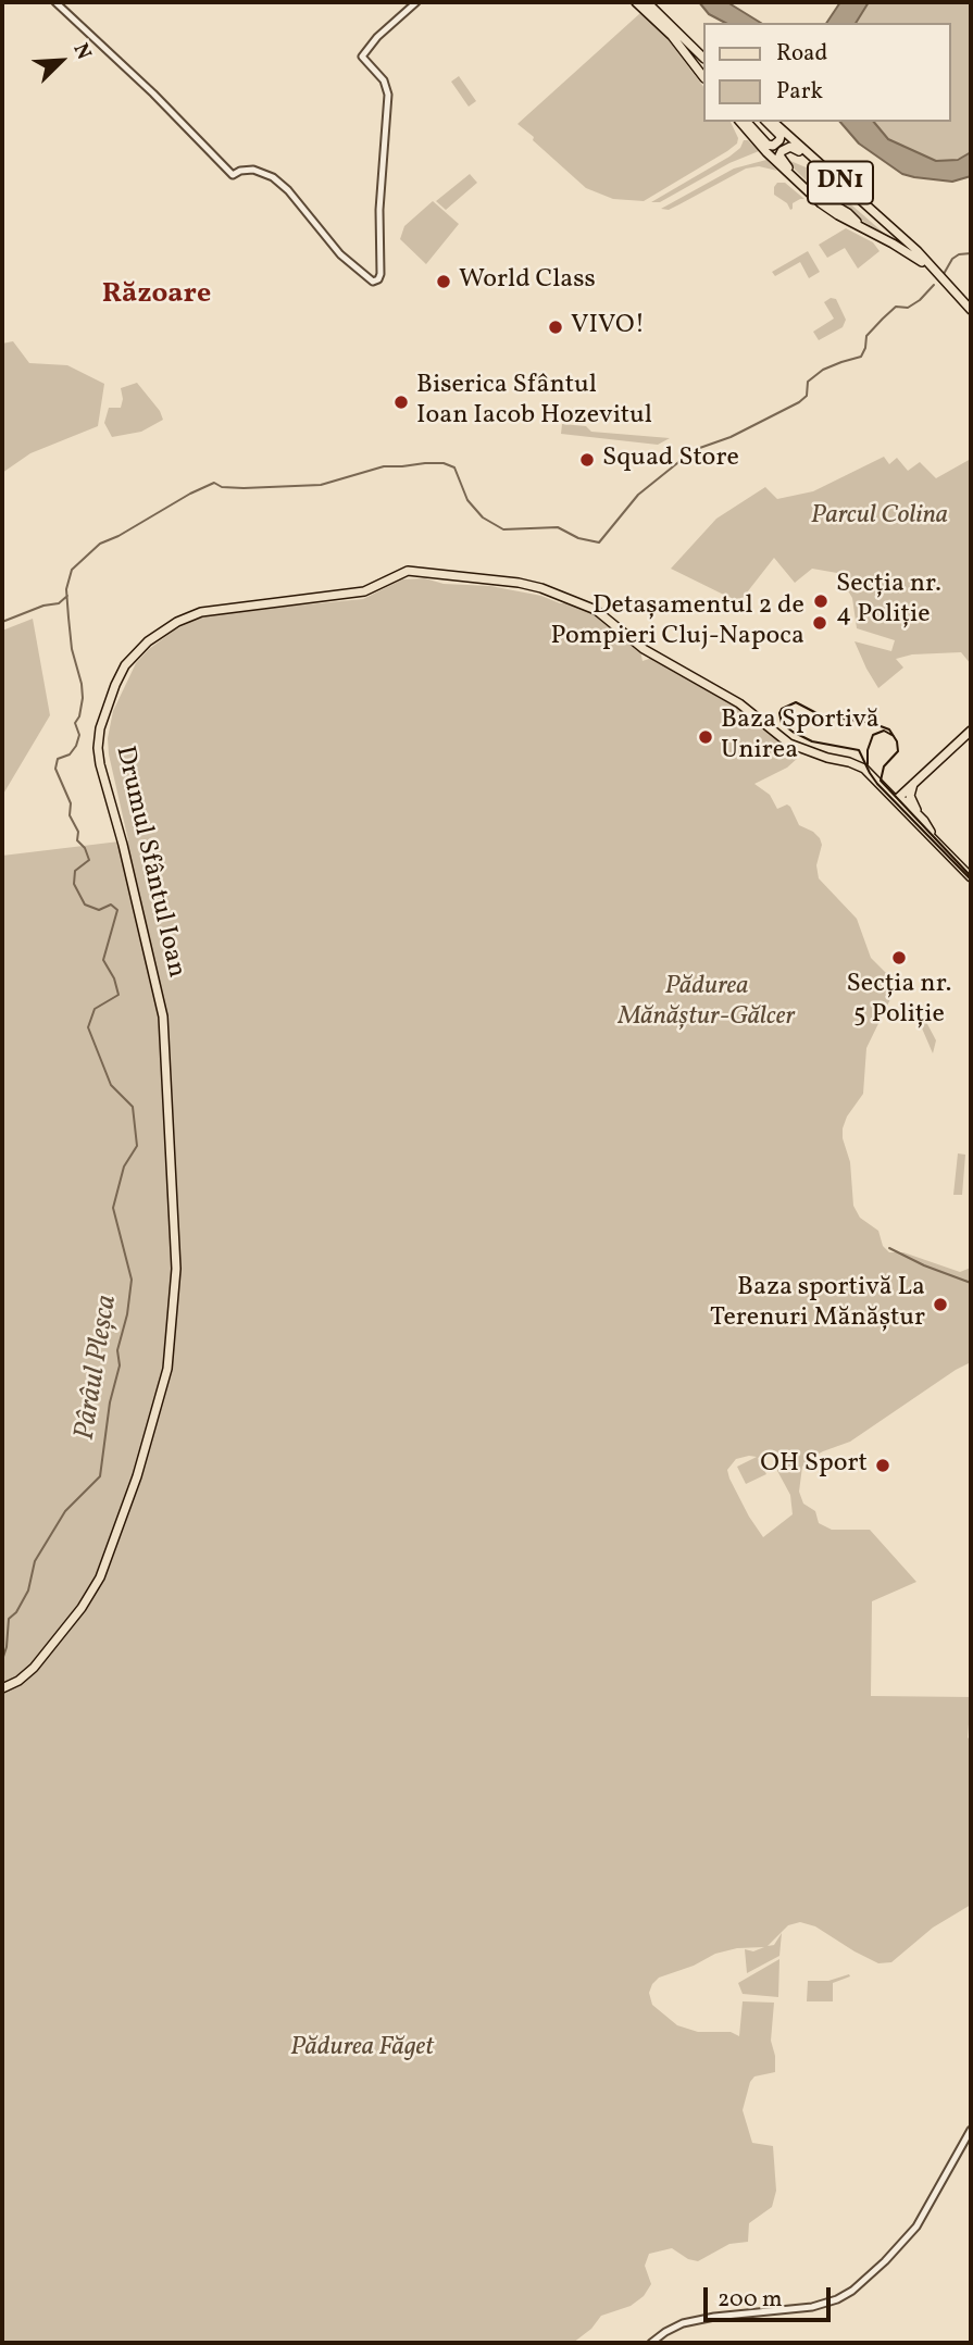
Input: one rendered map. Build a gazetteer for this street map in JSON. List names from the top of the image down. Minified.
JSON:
{"streets":{"main road":["DN1","Drumul Sfântul Ioan"]},"districts":["Răzoare"],"water":["Pârâul Pleșca"],"parks":["Parcul Colina","Pădurea Mănăștur-Gălcer","Pădurea Făget"],"places":["World Class","VIVO!","Biserica Sfântul Ioan Iacob Hozevitul","Squad Store","Secția nr. 4 Poliție","Detașamentul 2 de Pompieri Cluj-Napoca","Baza Sportivă Unirea","Secția nr. 5 Poliție","Baza sportivă La Terenuri Mănăștur","OH Sport"],"legend":["Road","Park"],"scale_bar":"200 m","north":"top right"}
